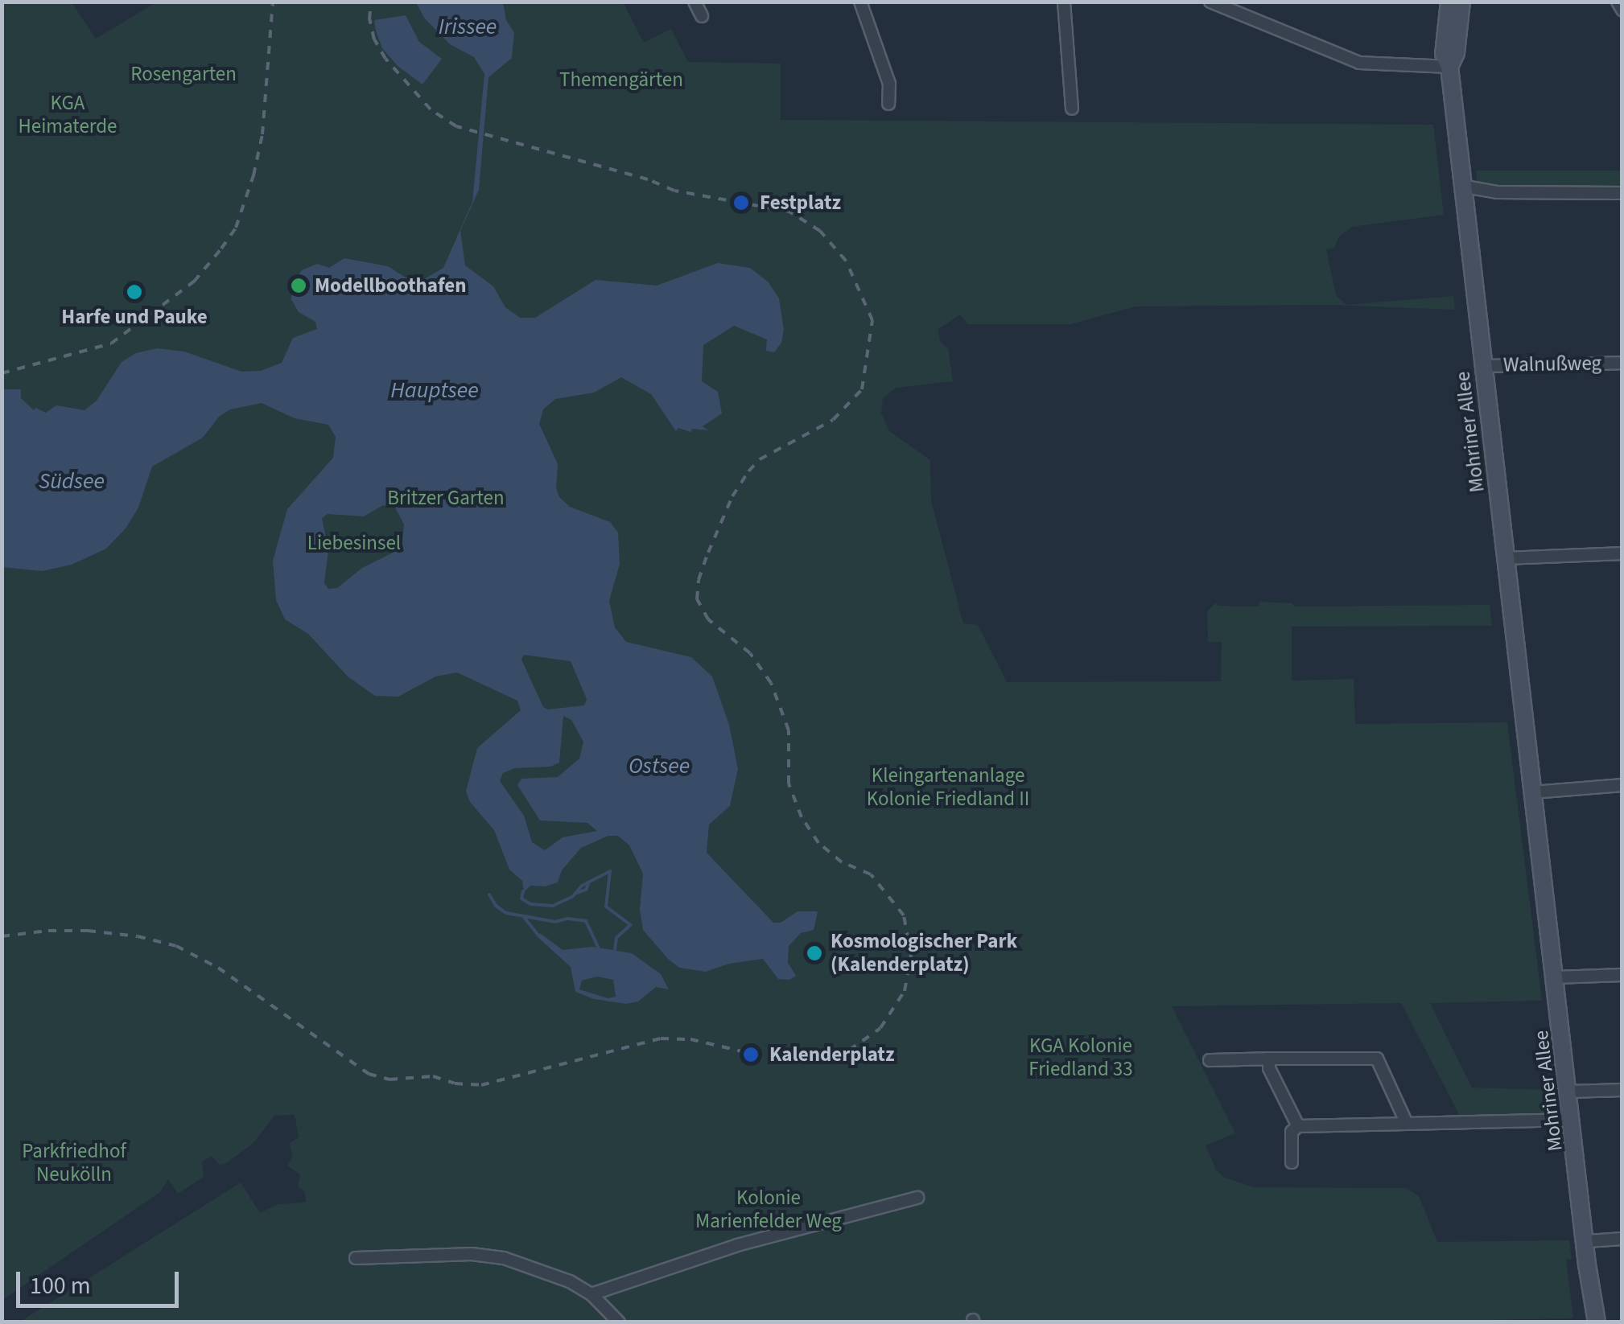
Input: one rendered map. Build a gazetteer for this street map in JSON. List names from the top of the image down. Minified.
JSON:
{"streets":{"main road":["Mohriner Allee"],"street":["Walnußweg"]},"crossings":[["Walnußweg","Mohriner Allee"]],"water":["Irissee","Hauptsee","Südsee","Ostsee"],"parks":["Rosengarten","Themengärten","KGA Heimaterde","Britzer Garten","Liebesinsel","Kleingartenanlage Kolonie Friedland II","KGA Kolonie Friedland 33","Parkfriedhof Neukölln","Kolonie Marienfelder Weg"],"places":["Festplatz","Modellboothafen","Harfe und Pauke","Kosmologischer Park (Kalenderplatz)","Kalenderplatz"],"scale_bar":"100 m"}
